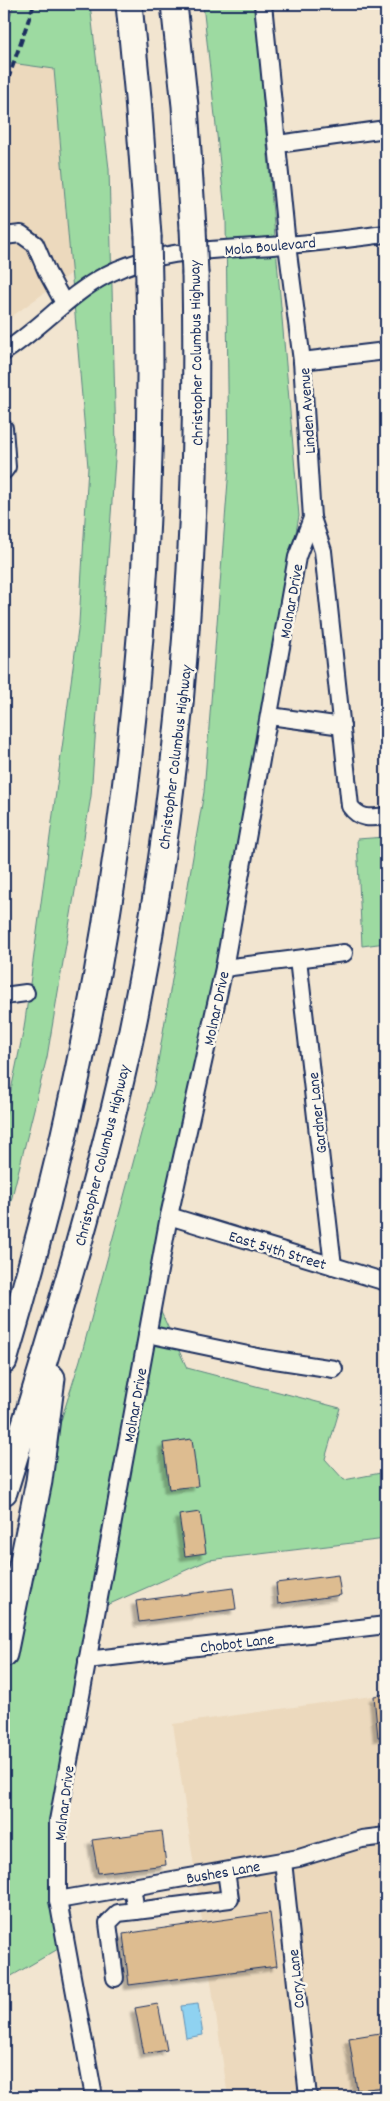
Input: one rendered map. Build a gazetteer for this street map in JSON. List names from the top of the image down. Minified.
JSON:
{"streets":{"highway":["Christopher Columbus Highway"],"street":["Mola Boulevard","Linden Avenue","Molnar Drive","Gardner Lane","East 54th Street","Chobot Lane","Bushes Lane","Cory Lane"]},"crossings":[["Mola Boulevard","Linden Avenue"],["Linden Avenue","Molnar Drive"],["Molnar Drive","East 54th Street"],["Molnar Drive","Chobot Lane"],["Molnar Drive","Bushes Lane"],["Gardner Lane","East 54th Street"],["Bushes Lane","Cory Lane"]]}
